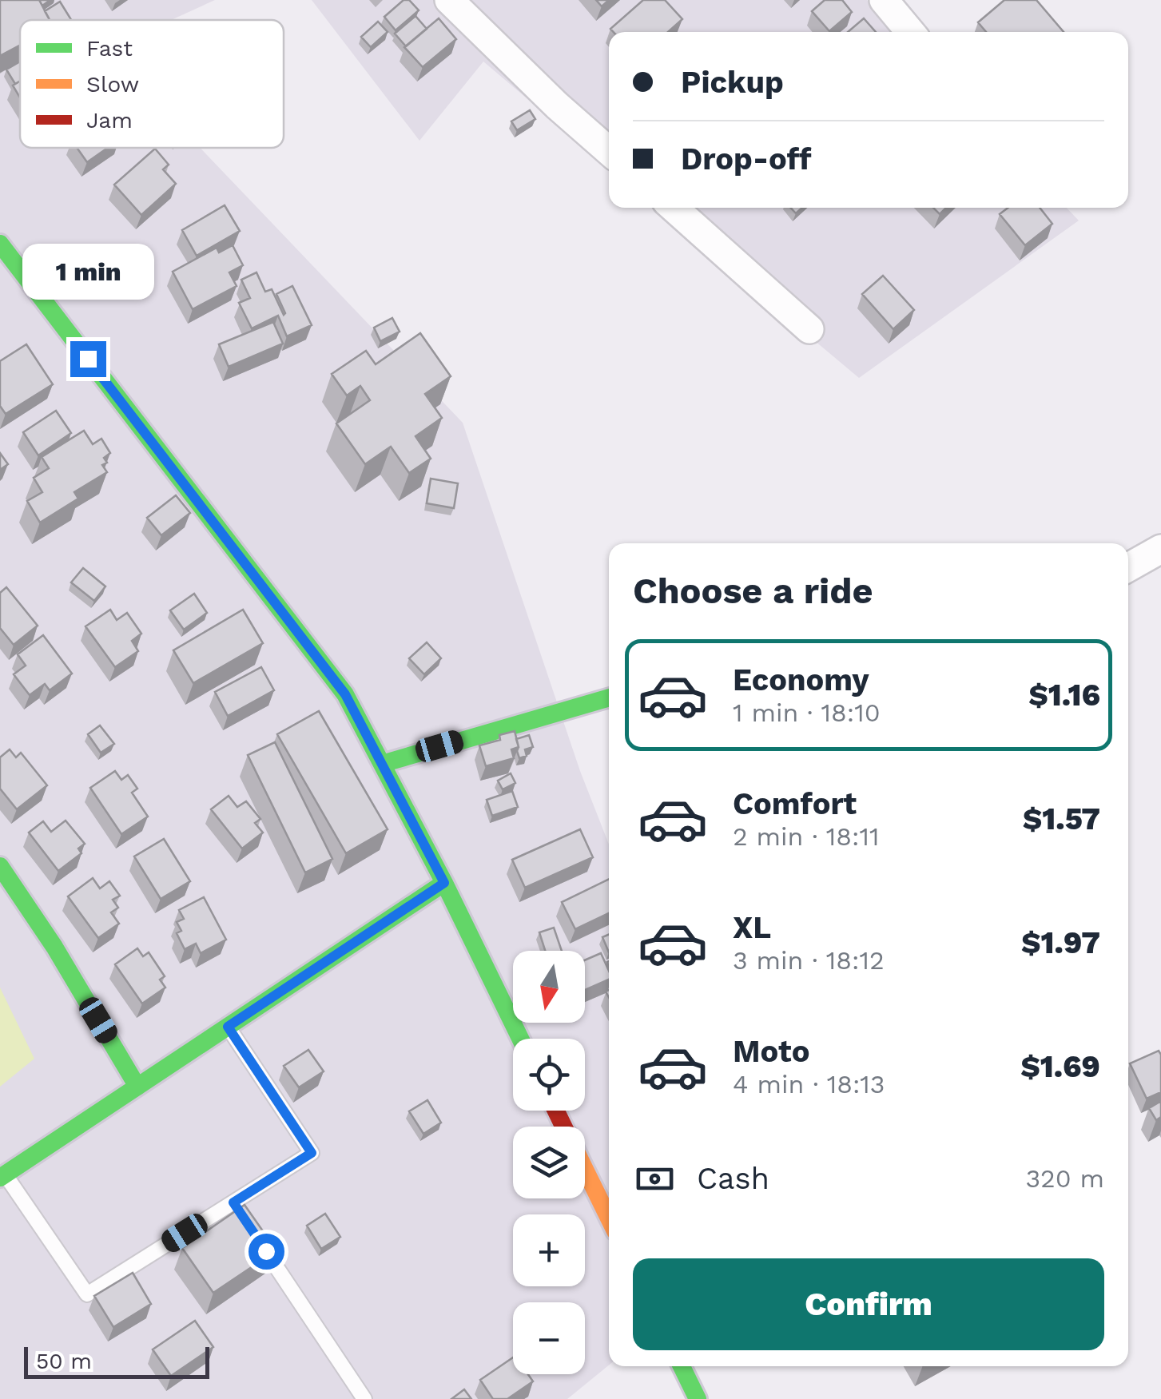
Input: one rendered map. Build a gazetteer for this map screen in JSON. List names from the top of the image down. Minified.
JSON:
{"legend":["Fast","Slow","Jam"],"scale_bar":"50 m","north":"bottom","page":{"banner":["Pickup","Drop-off"],"bubble":"1 min","heading":"Choose a ride","list":[{"name":"Economy","note":"1 min · 18:10","value":"$1.16"},{"name":"Comfort","note":"2 min · 18:11","value":"$1.57"},{"name":"XL","note":"3 min · 18:12","value":"$1.97"},{"name":"Moto","note":"4 min · 18:13","value":"$1.69"}],"map_buttons":["+","−"],"pay":["Cash","320 m"],"buttons":"Confirm","scale":"50 m"}}
